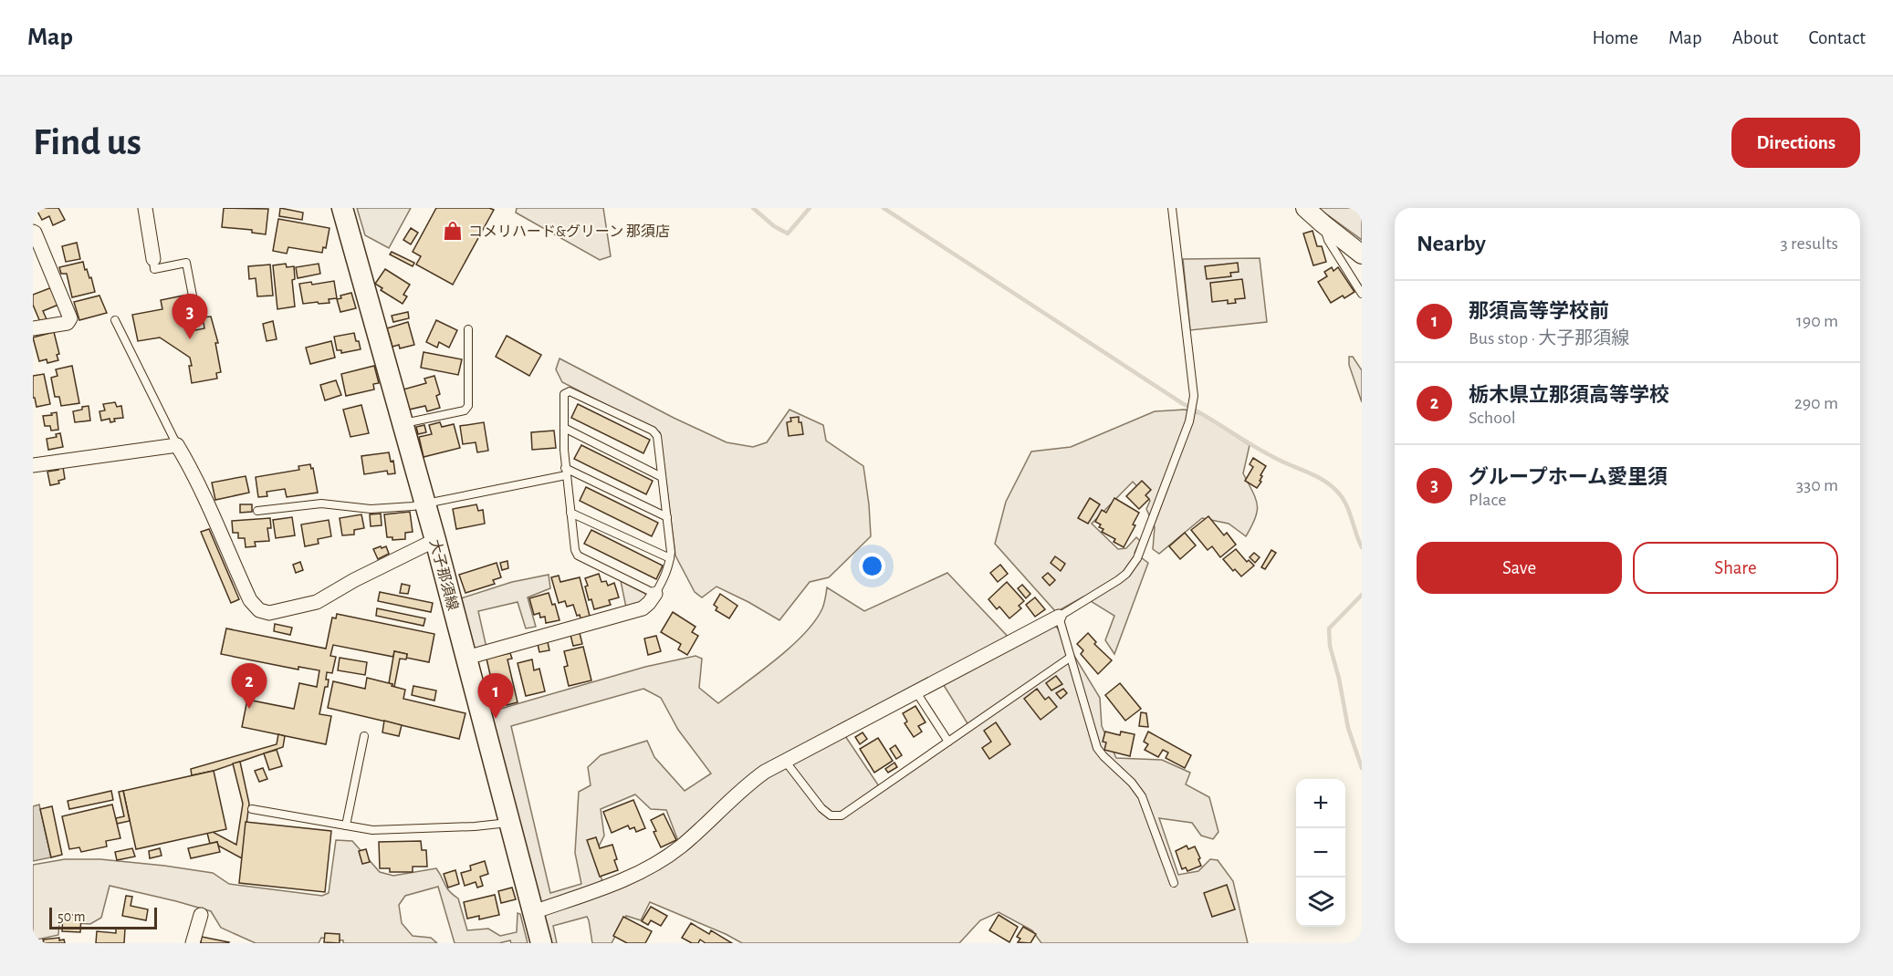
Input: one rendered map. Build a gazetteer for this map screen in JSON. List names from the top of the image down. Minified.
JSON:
{"streets":{"main road":["大子那須線"]},"places":{"shop":["コメリハード&グリーン 那須店"]},"scale_bar":"50 m","page":{"header":"Map","nav":["Home","Map","About","Contact"],"buttons":["Directions",["Save","Share"]],"title":"Find us","heading":["Nearby","3 results"],"list":[{"mark":"1","name":"那須高等学校前","note":"Bus stop · 大子那須線","value":"190 m"},{"mark":"2","name":"栃木県立那須高等学校","note":"School","value":"290 m"},{"mark":"3","name":"グループホーム愛里須","note":"Place","value":"330 m"}],"pins":["3","2","1"],"map_buttons":["+","−"],"scale":"50 m"}}
